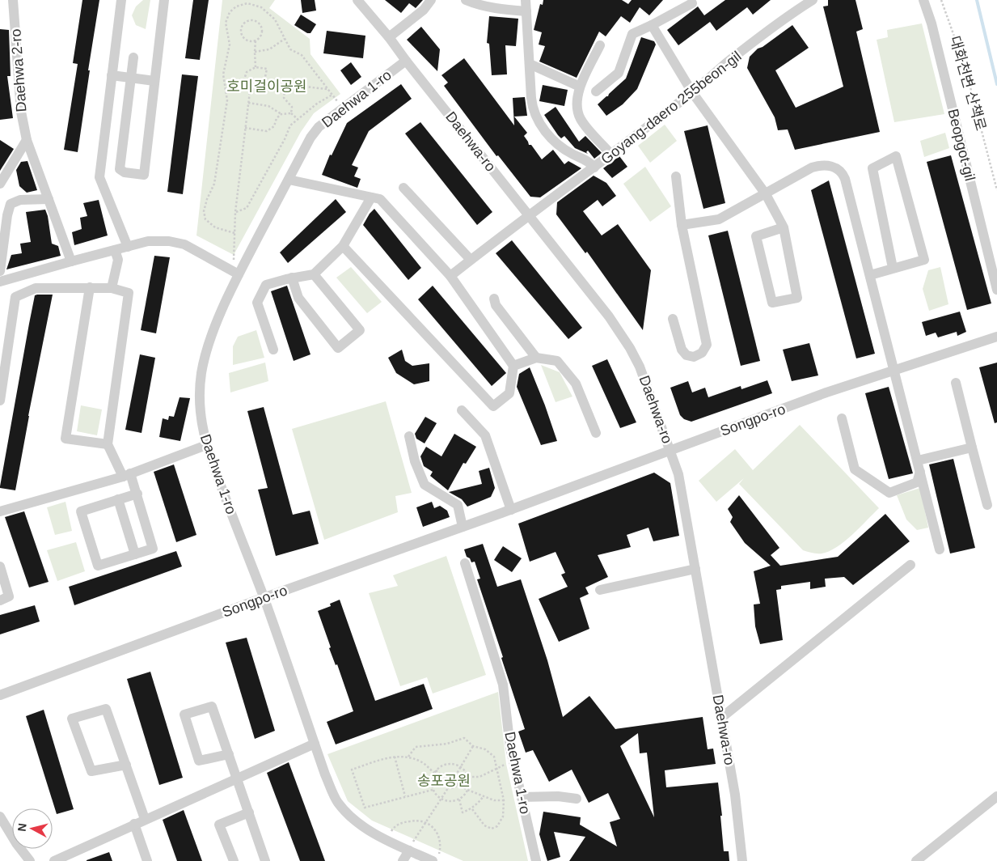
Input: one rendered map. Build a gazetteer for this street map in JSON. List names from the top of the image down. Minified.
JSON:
{"streets":{"street":["Daehwa 2-ro","Daehwa 1-ro","Goyang-daero 255beon-gil","Daehwa-ro","Beopgot-gil","Songpo-ro"],"path":["대화천변 산책로"]},"crossings":[["Daehwa 1-ro","Daehwa-ro"],["Daehwa 1-ro","Songpo-ro"],["Goyang-daero 255beon-gil","Daehwa-ro"],["Daehwa-ro","Songpo-ro"]],"parks":["호미걸이공원","송포공원"],"north":"left"}
